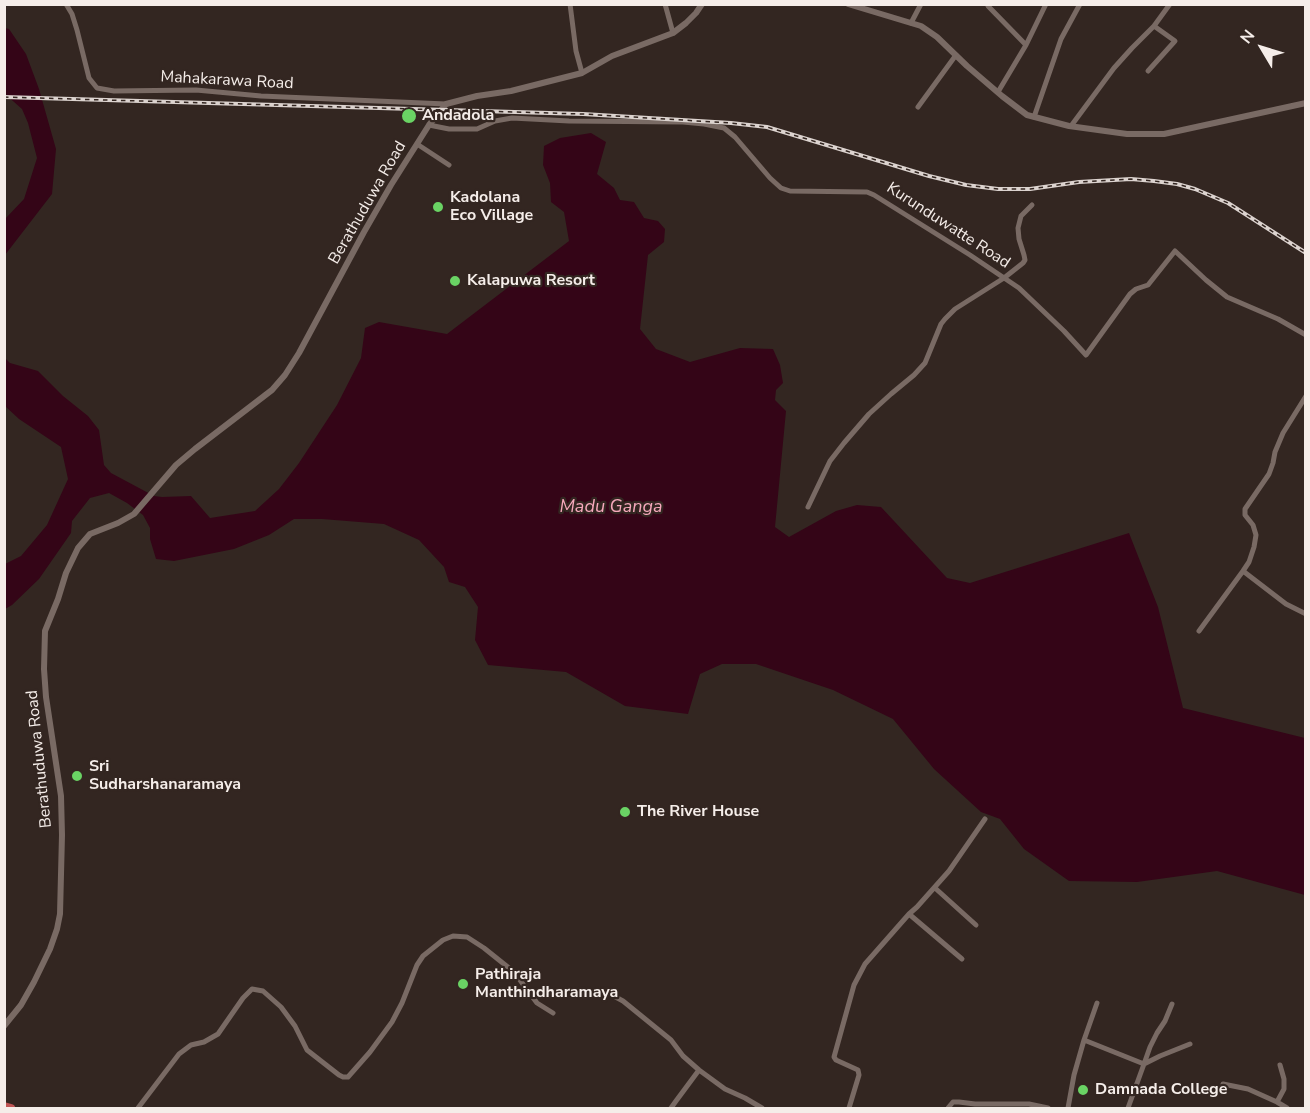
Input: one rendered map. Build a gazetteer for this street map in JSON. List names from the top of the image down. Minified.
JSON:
{"streets":{"street":["Mahakarawa Road","Berathuduwa Road","Kurunduwatte Road"]},"crossings":[["Mahakarawa Road","Berathuduwa Road"],["Berathuduwa Road","Kurunduwatte Road"]],"water":["Madu Ganga"],"places":["Andadola","Kadolana Eco Village","Kalapuwa Resort","Sri Sudharshanaramaya","The River House","Pathiraja Manthindharamaya","Damnada College"],"north":"top left"}
